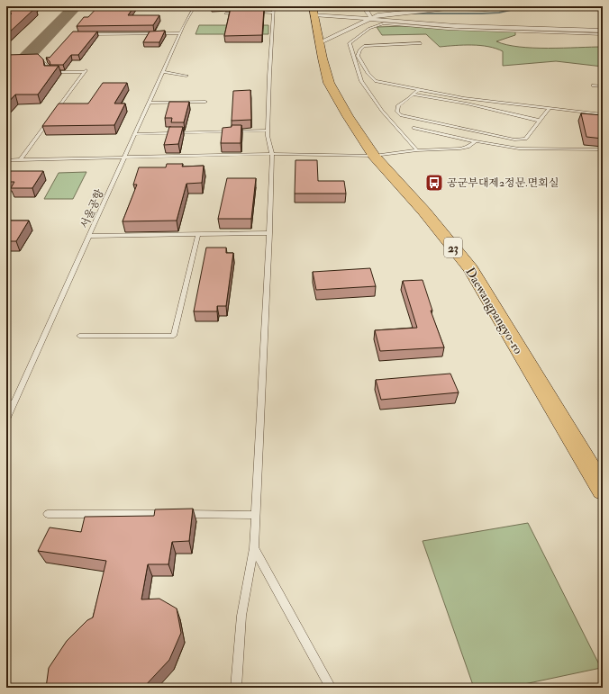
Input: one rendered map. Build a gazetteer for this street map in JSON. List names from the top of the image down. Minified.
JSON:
{"streets":{"main road":["23","Daewangpangyo-ro"],"lane":["서울공항"]},"places":{"bus stop":["공군부대제2정문.면회실"]}}
